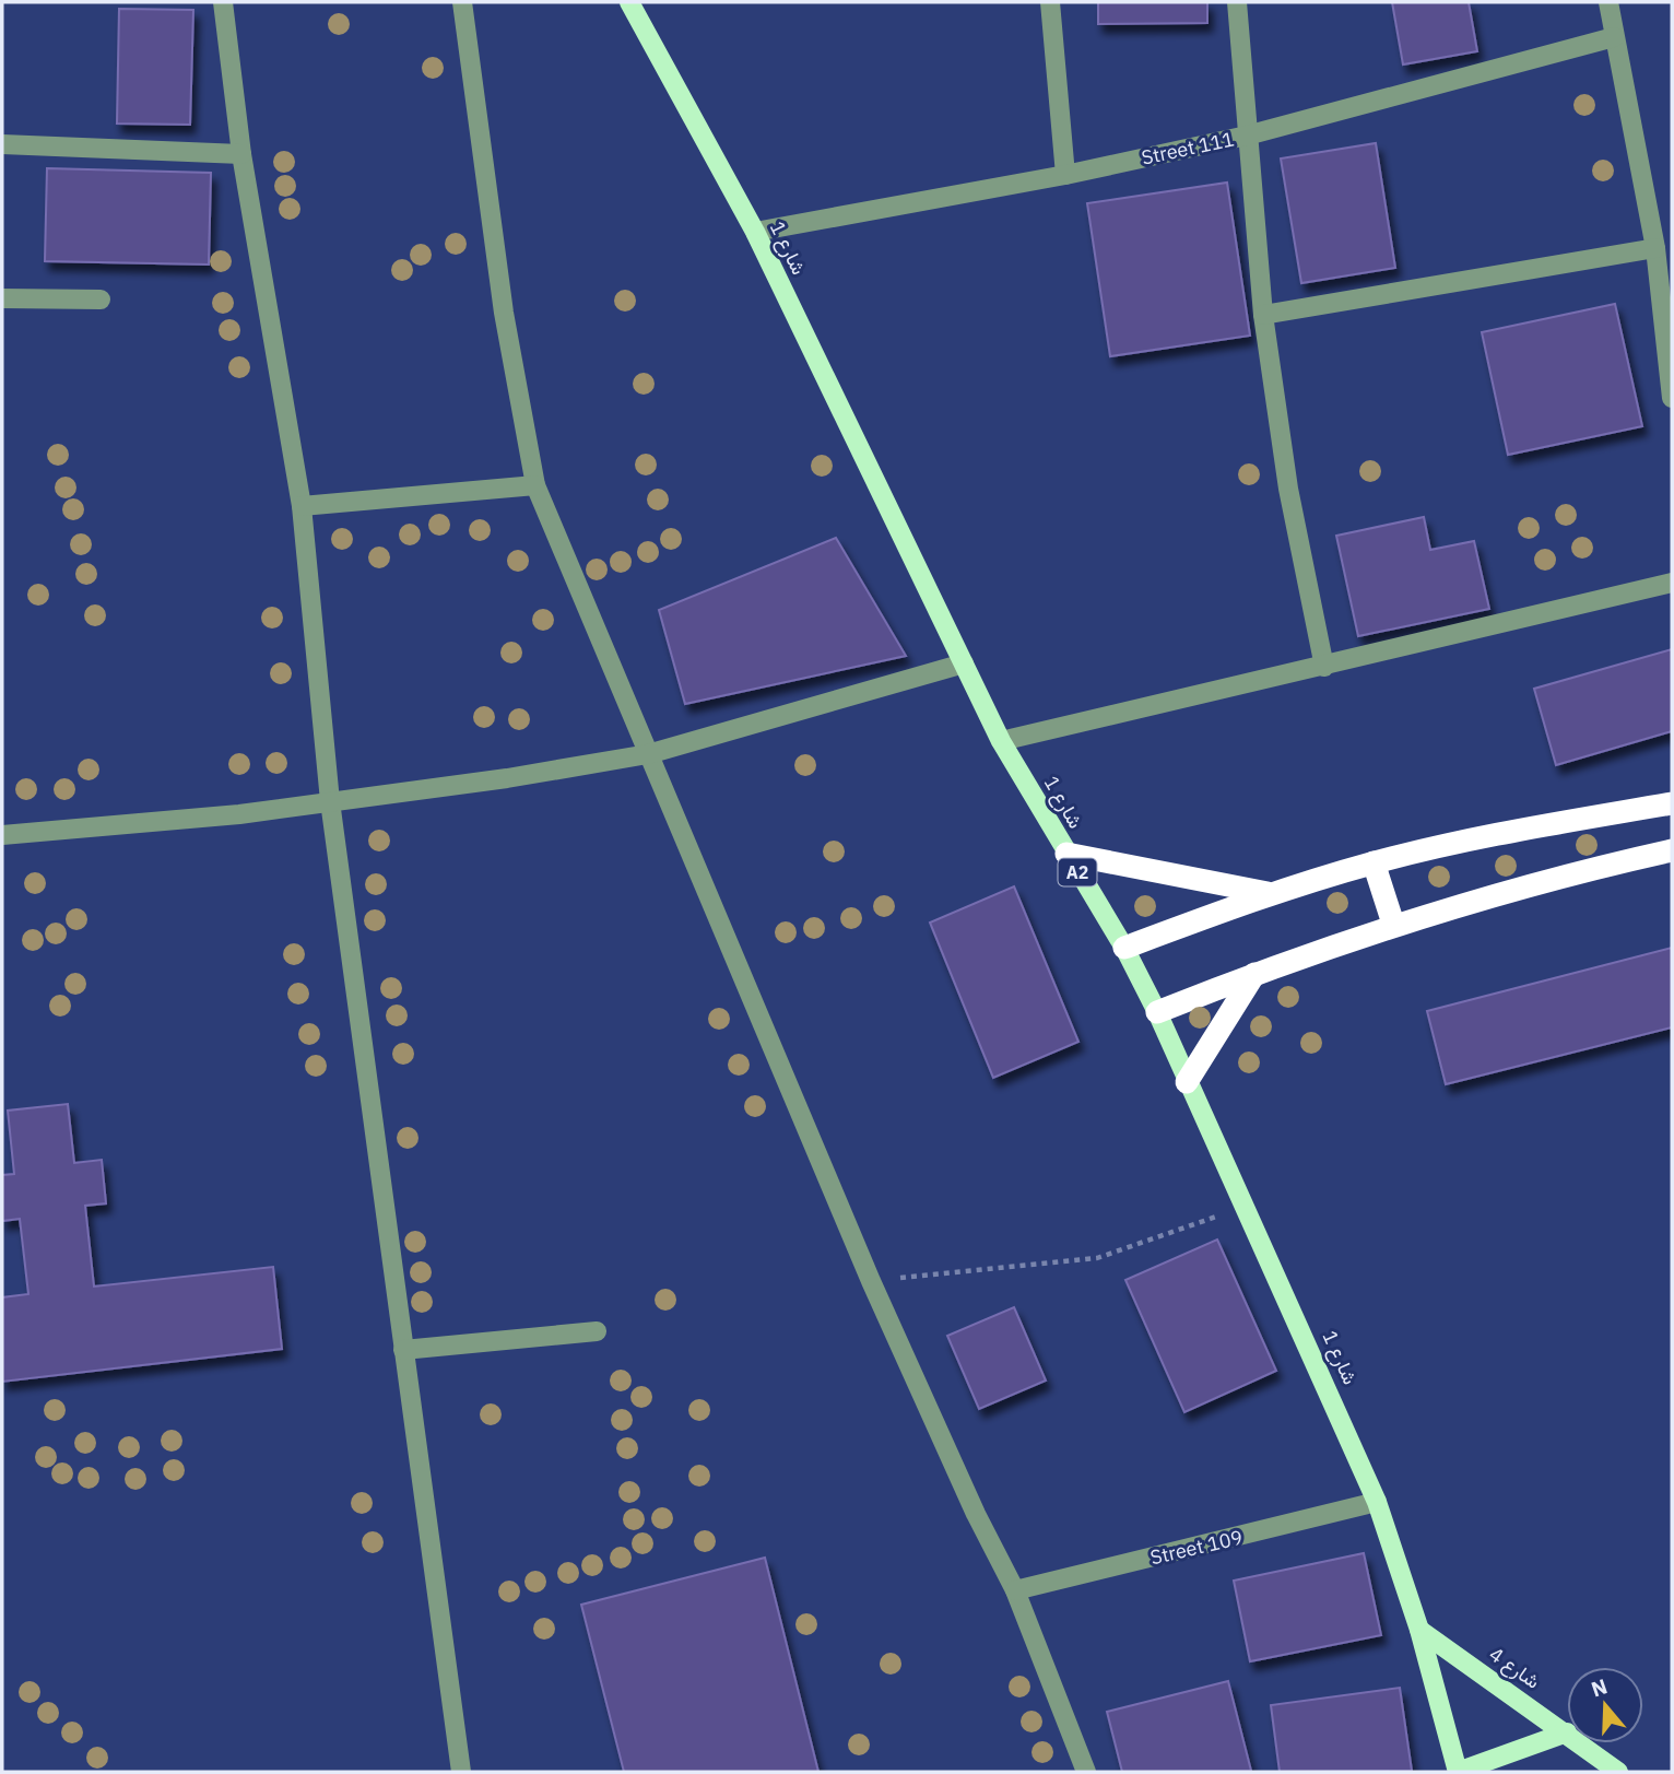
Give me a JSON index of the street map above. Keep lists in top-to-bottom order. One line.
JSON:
{"streets":{"main road":["شارع 1","A2","شارع 4"],"street":["Street 111","Street 109"]},"crossings":[["Street 111","شارع 1"],["شارع 1","Street 109"],["شارع 1","شارع 4"]],"north":"top"}
